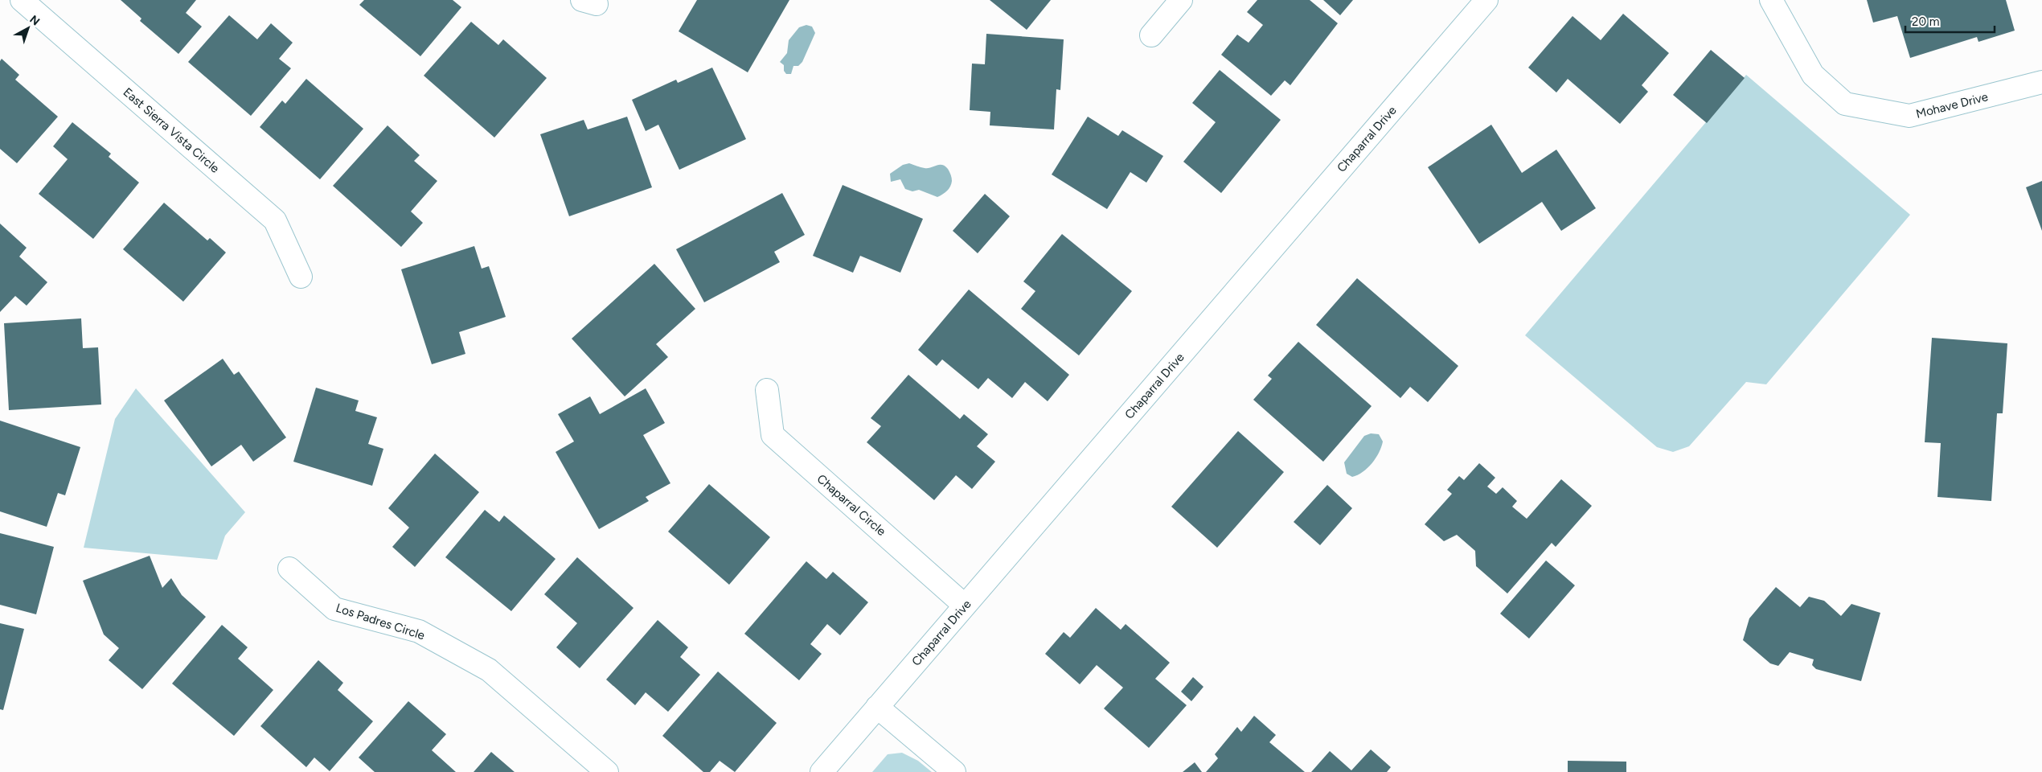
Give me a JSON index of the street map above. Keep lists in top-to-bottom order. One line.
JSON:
{"streets":{"street":["Mohave Drive","East Sierra Vista Circle","Chaparral Drive","Chaparral Circle","Los Padres Circle"]},"crossings":[["Chaparral Drive","Chaparral Circle"]],"scale_bar":"20 m","north":"top right"}
